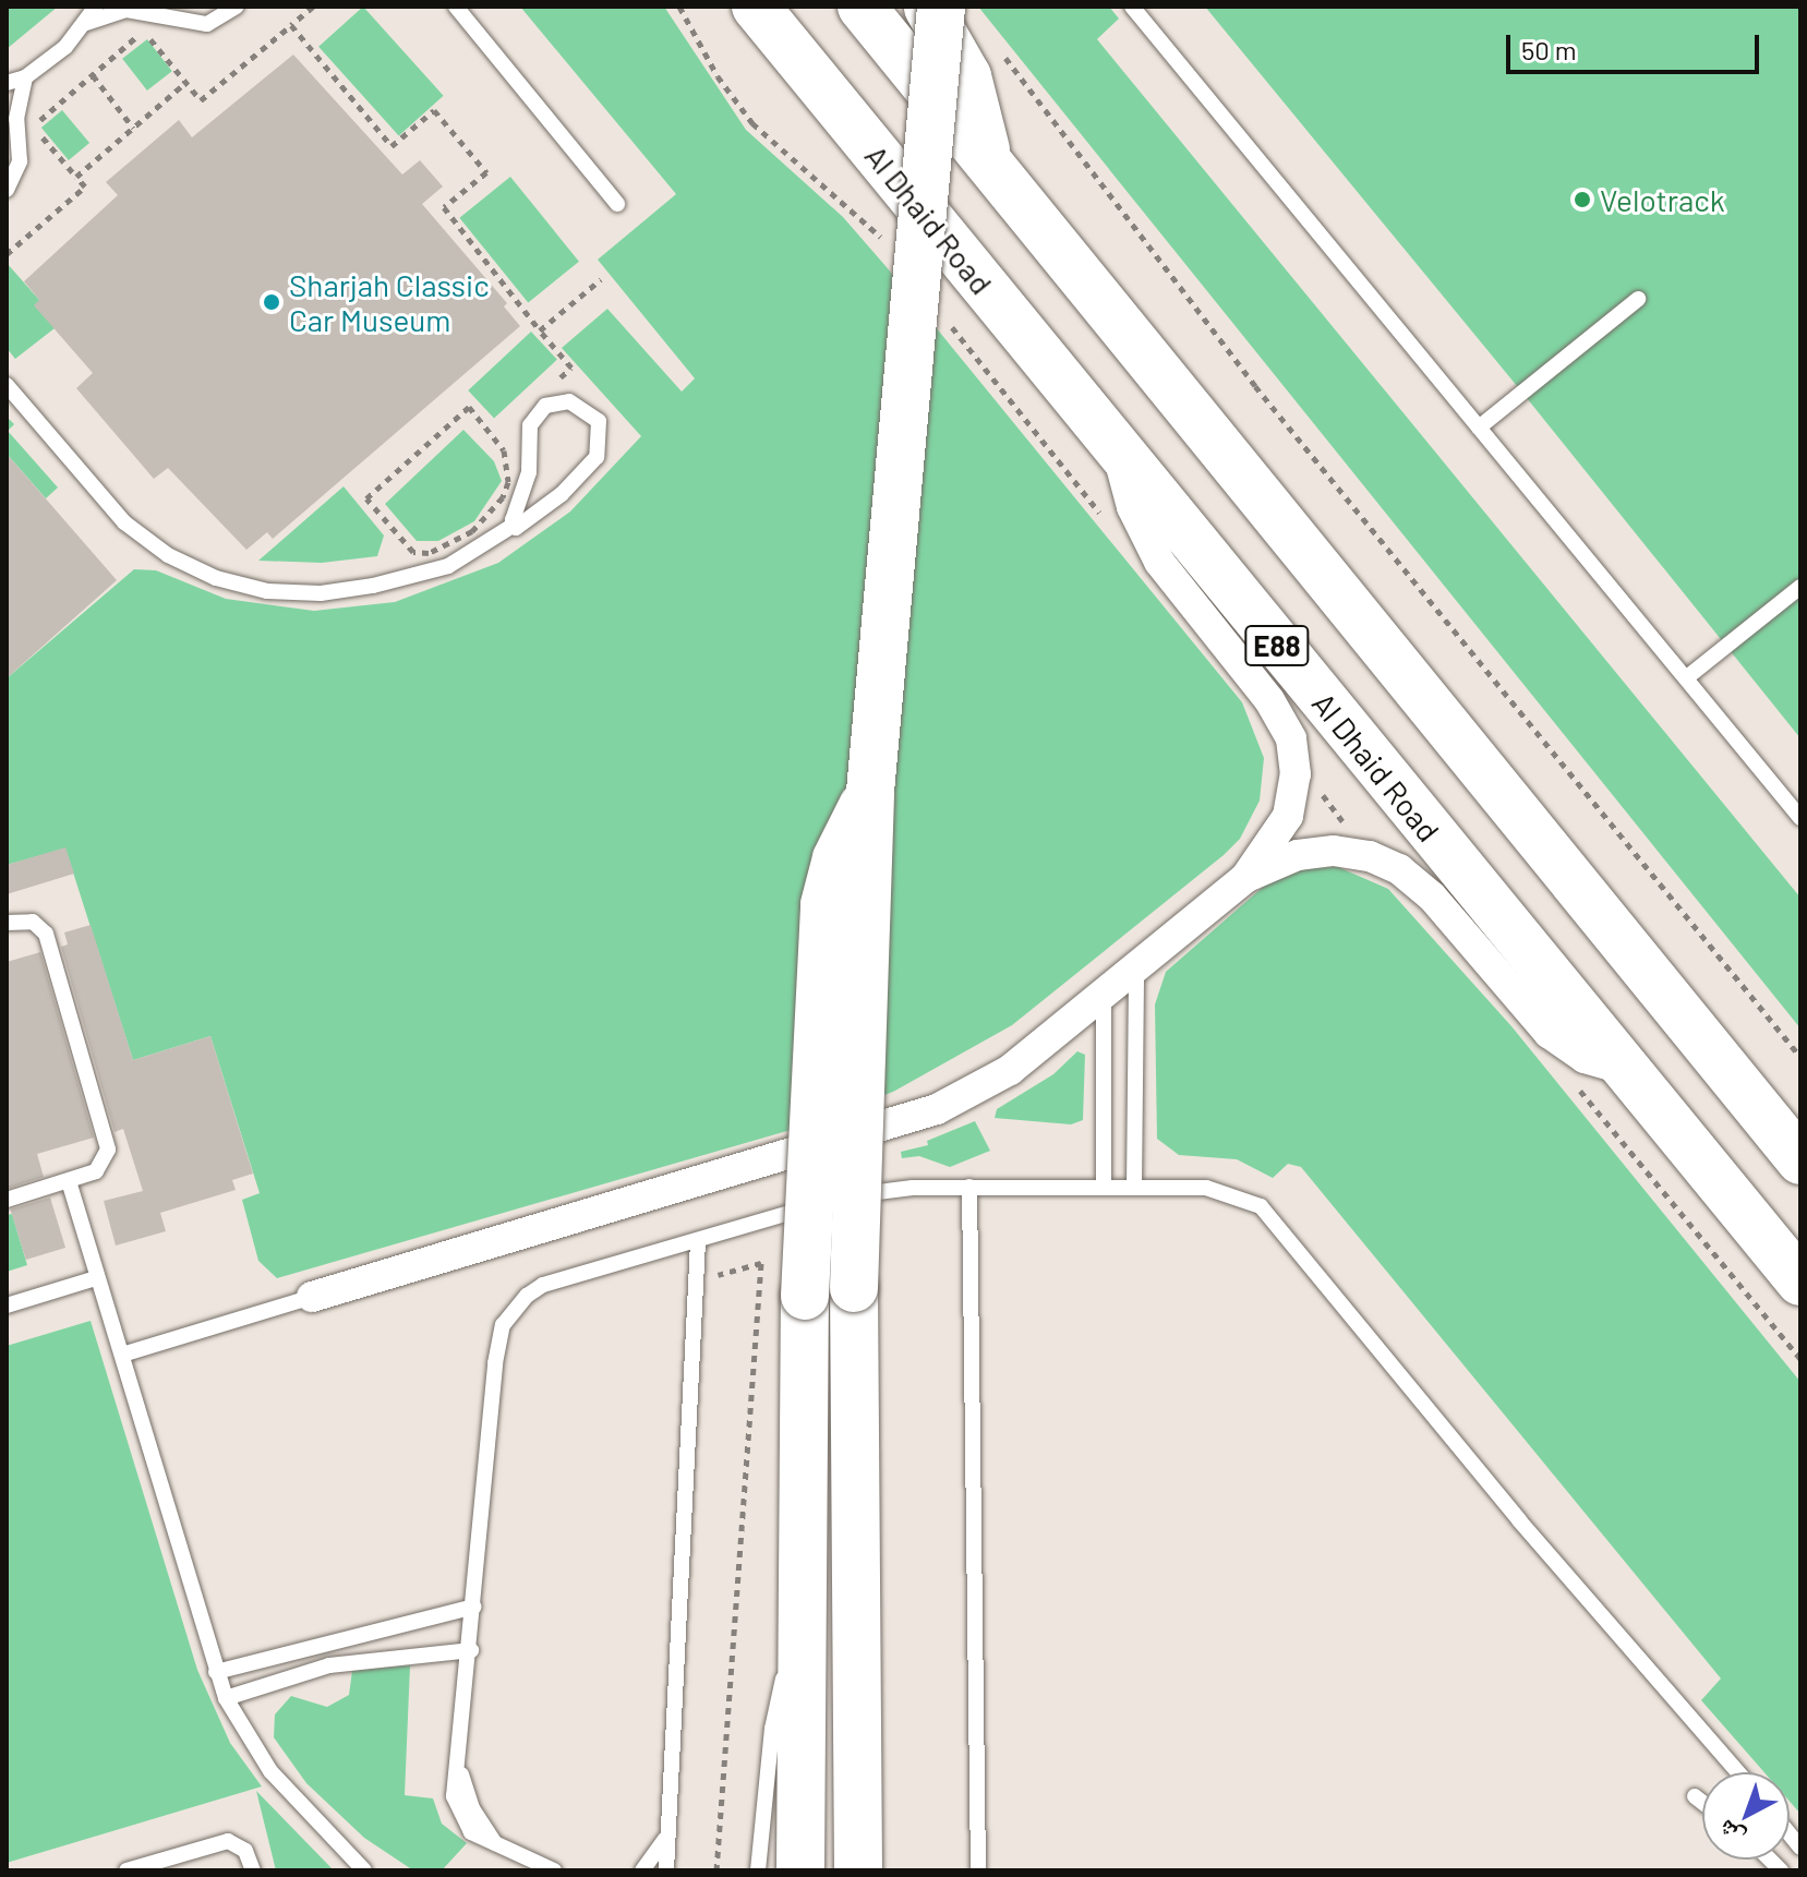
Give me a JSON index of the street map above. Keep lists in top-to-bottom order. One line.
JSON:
{"streets":{"highway":["Al Dhaid Road","E88"]},"places":["Velotrack","Sharjah Classic Car Museum"],"scale_bar":"50 m","north":"bottom left"}
